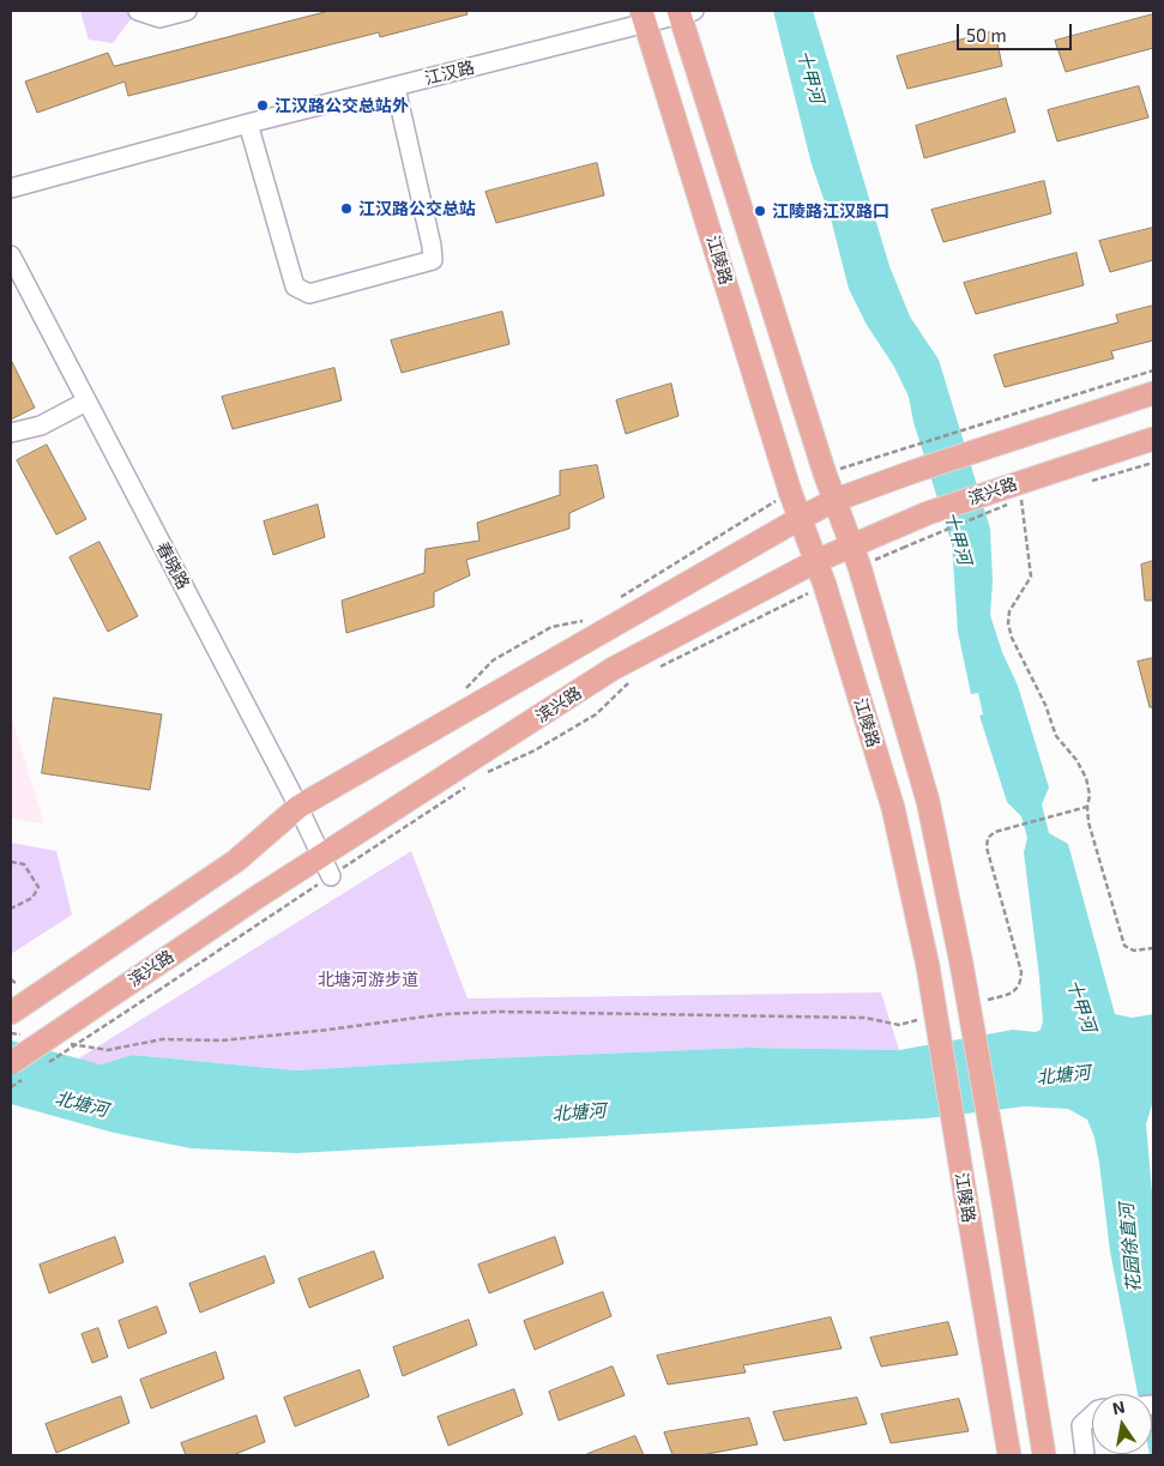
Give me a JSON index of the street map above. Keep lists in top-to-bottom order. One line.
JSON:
{"streets":{"main road":["江陵路","滨兴路"],"street":["江汉路","春晓路"]},"crossings":[["江汉路","江陵路"],["江陵路","滨兴路"],["滨兴路","春晓路"]],"water":["十甲河","北塘河","花园徐直河"],"parks":["北塘河游步道"],"places":["江汉路公交总站外","江汉路公交总站","江陵路江汉路口"],"scale_bar":"50 m","north":"top"}
